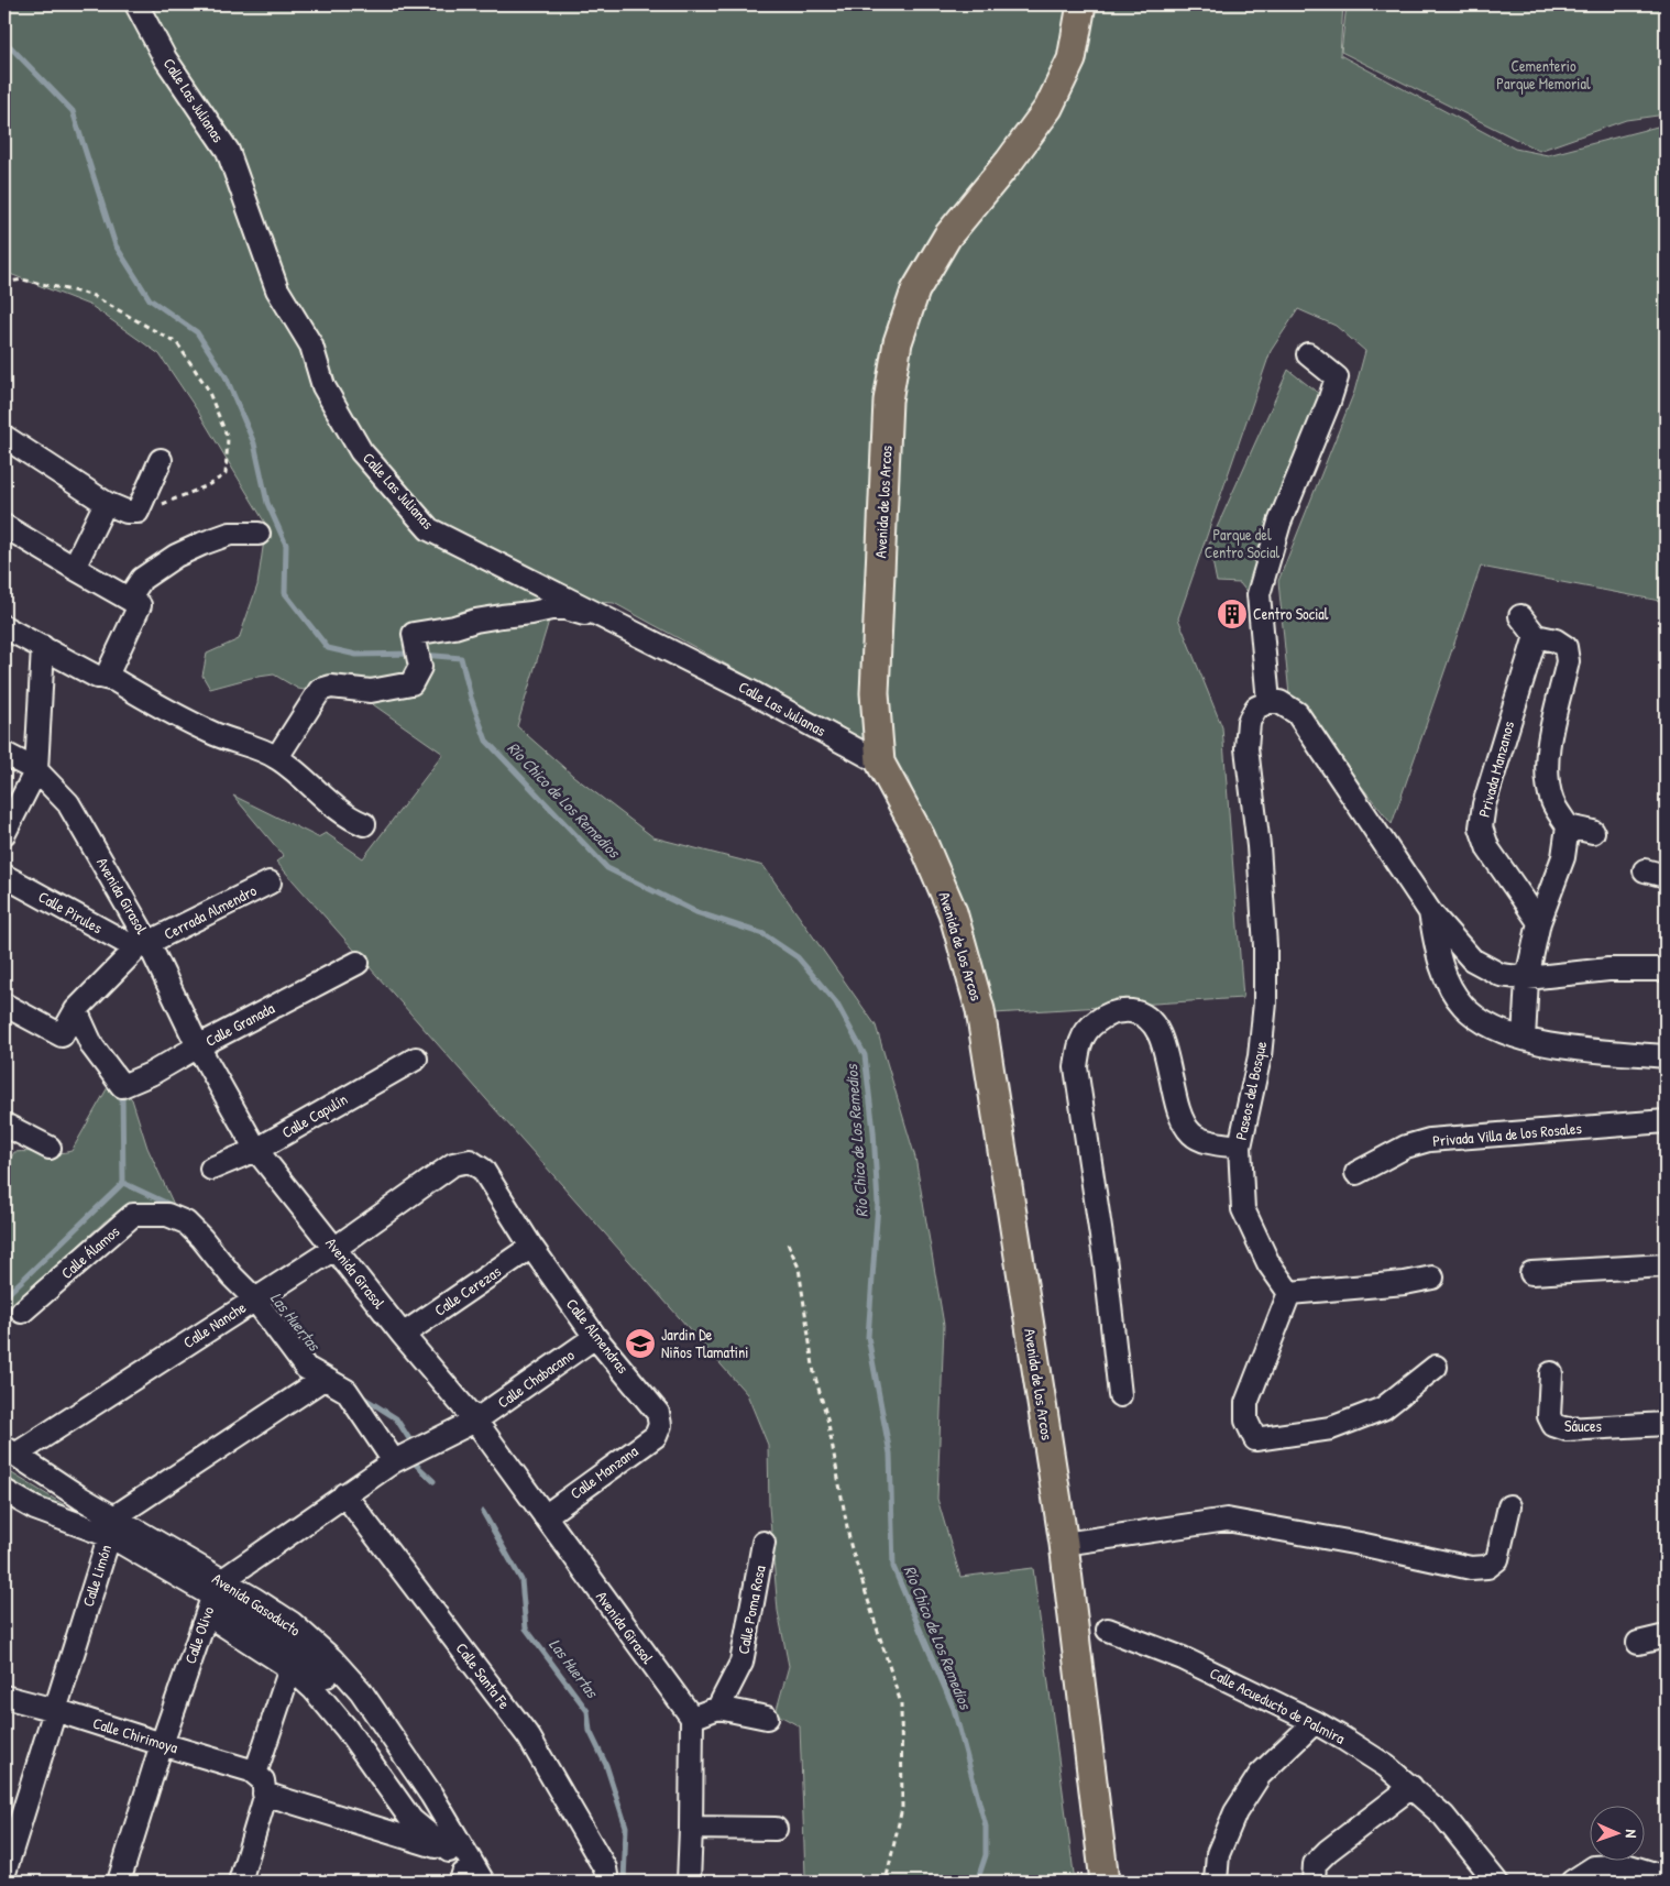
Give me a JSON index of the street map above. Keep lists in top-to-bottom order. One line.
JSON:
{"streets":{"main road":["Avenida de los Arcos"],"street":["Calle Las Julianas","Privada Manzanos","Avenida Girasol","Calle Pirules","Cerrada Almendro","Calle Granada","Paseos del Bosque","Calle Capulín","Privada Villa de los Rosales","Calle Álamos","Calle Cerezas","Calle Nanche","Calle Almendras","Calle Chabacano","Sáuces","Calle Manzana","Calle Limón","Avenida Gasoducto","Calle Poma Rosa","Calle Olivo","Calle Santa Fe","Calle Acueducto de Palmira","Calle Chirimoya"]},"crossings":[["Calle Las Julianas","Avenida de los Arcos"],["Avenida Girasol","Calle Pirules"],["Avenida Girasol","Cerrada Almendro"],["Avenida Girasol","Calle Granada"],["Avenida Girasol","Calle Capulín"],["Avenida Girasol","Calle Cerezas"],["Avenida Girasol","Calle Nanche"],["Avenida Girasol","Calle Chabacano"],["Avenida Girasol","Calle Manzana"],["Calle Pirules","Cerrada Almendro"],["Cerrada Almendro","Calle Granada"],["Calle Álamos","Calle Nanche"],["Calle Cerezas","Calle Almendras"],["Calle Nanche","Calle Almendras"],["Calle Nanche","Avenida Gasoducto"],["Calle Almendras","Calle Chabacano"],["Calle Almendras","Calle Manzana"],["Calle Limón","Avenida Gasoducto"],["Calle Limón","Calle Chirimoya"],["Avenida Gasoducto","Calle Olivo"],["Avenida Gasoducto","Calle Chirimoya"],["Calle Olivo","Calle Chirimoya"]],"water":["Río Chico de Los Remedios","Las Huertas"],"parks":["Cementerio Parque Memorial","Parque del Centro Social"],"places":{"building":["Centro Social"],"school or university":["Jardin De Niños Tlamatini"]},"north":"right"}
